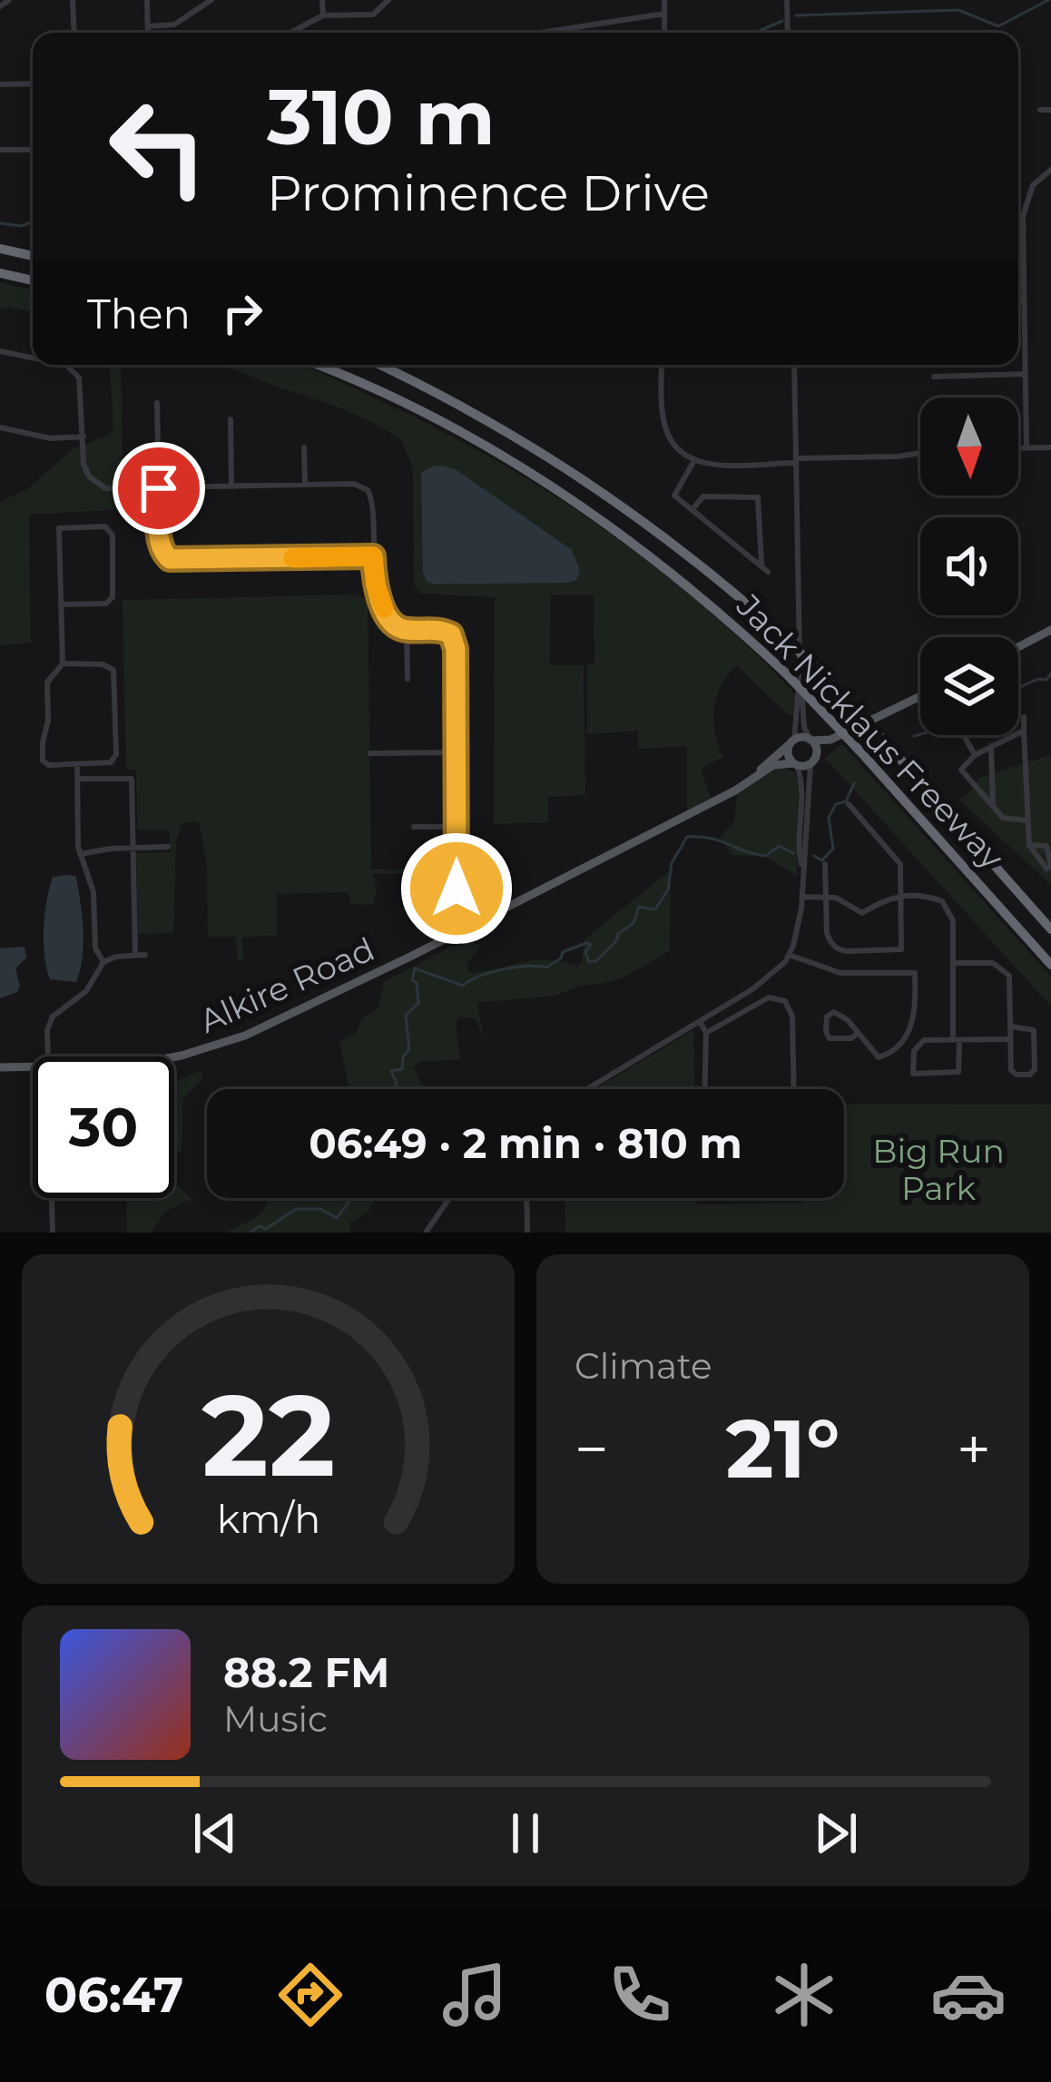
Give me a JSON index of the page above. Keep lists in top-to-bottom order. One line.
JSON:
{"streets":{"highway":["Jack Nicklaus Freeway"],"main road":["Alkire Road"]},"parks":["Big Run Park"],"north":"bottom","page":{"turn":["310 m","Prominence Drive"],"then":"Then","limit":"30","trip":"06:49 · 2 min · 810 m","tile":"Climate","heat":["−","21°","+"],"song":["88.2 FM","Music"],"tabs":"06:47","gauge":["22","km/h"]}}
